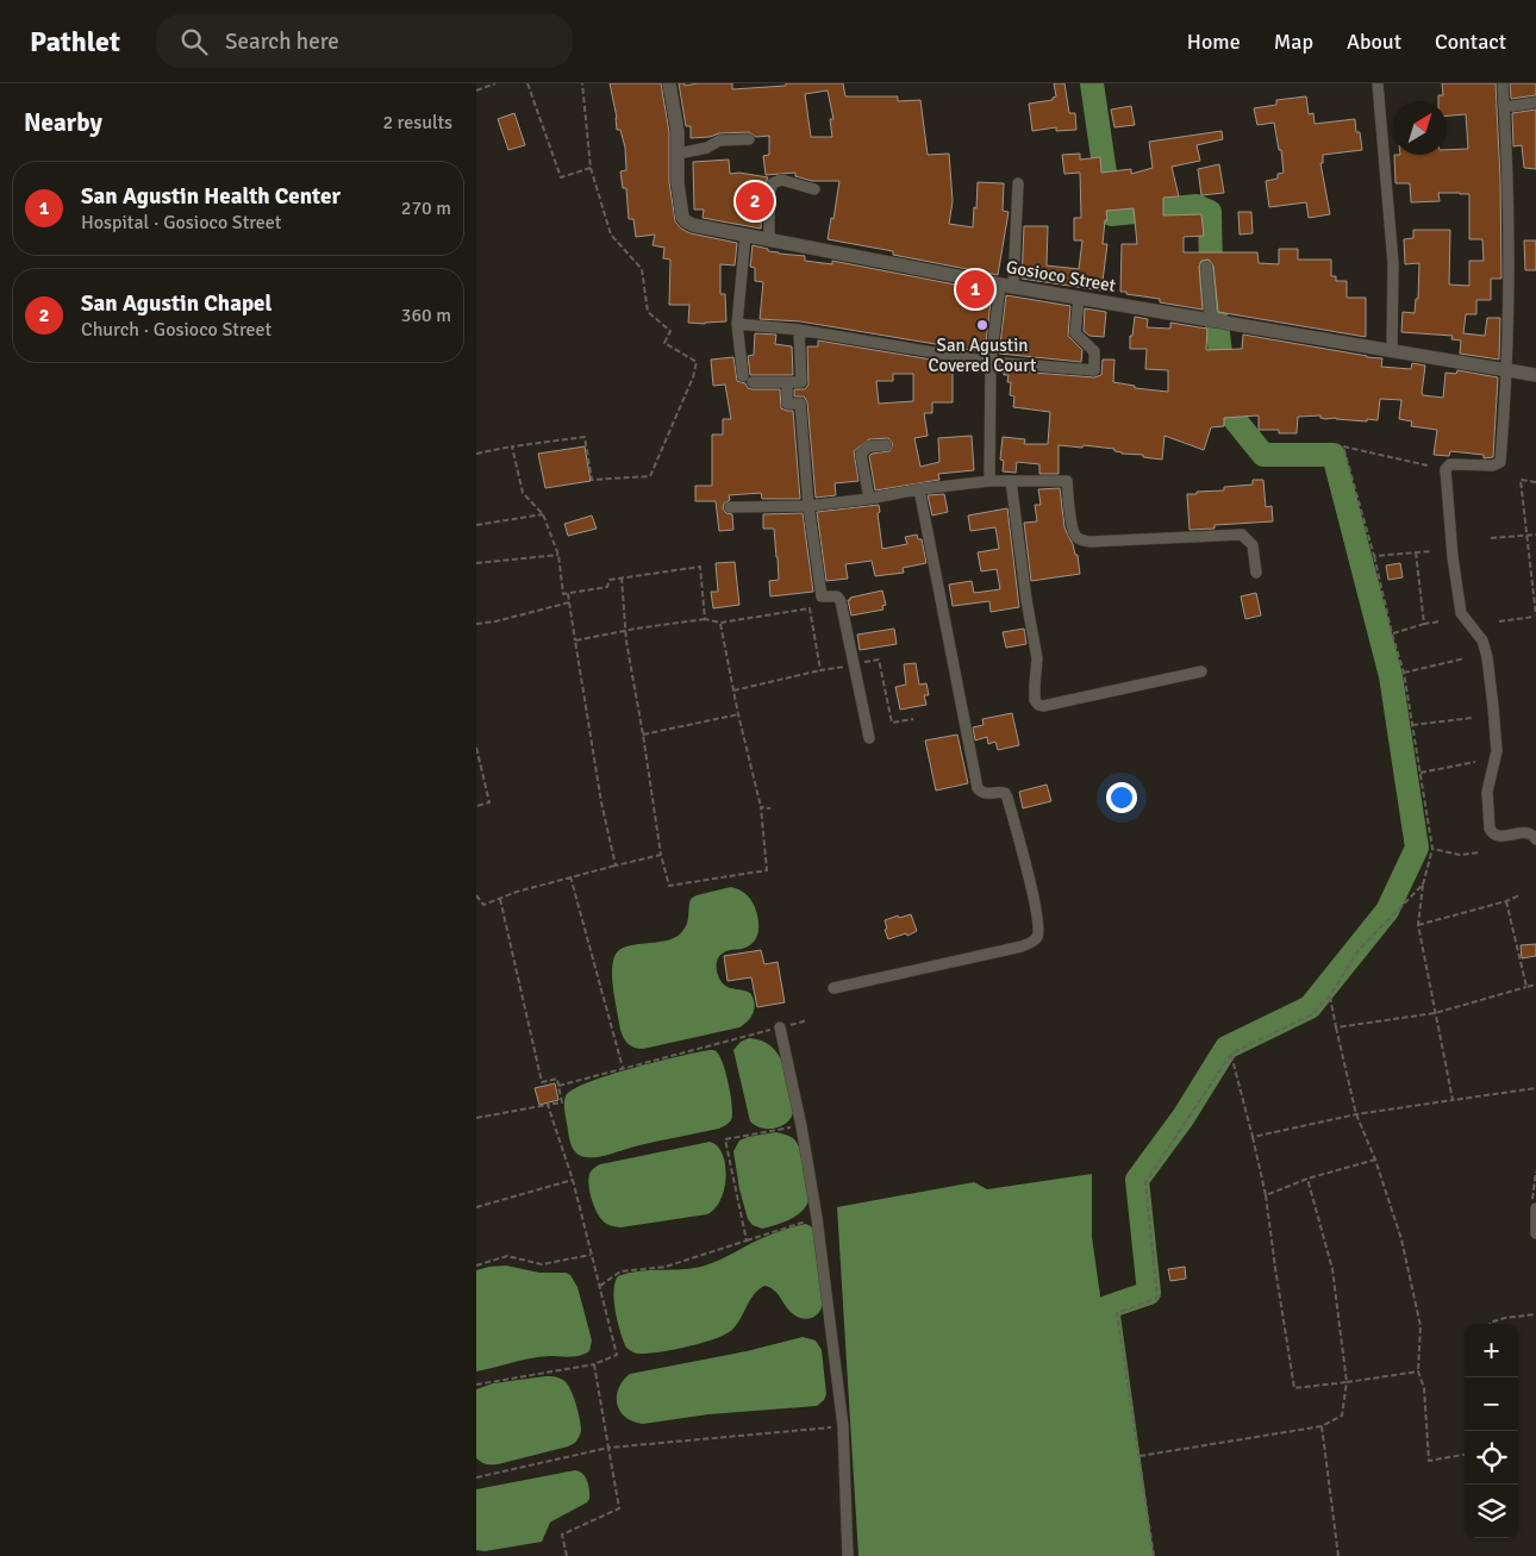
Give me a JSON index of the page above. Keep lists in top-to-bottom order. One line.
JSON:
{"streets":{"street":["Gosioco Street"]},"places":["San Agustin Covered Court"],"north":"top right","page":{"header":"Pathlet","search":"Search here","nav":["Home","Map","About","Contact"],"heading":["Nearby","2 results"],"list":[{"mark":"1","name":"San Agustin Health Center","note":"Hospital · Gosioco Street","value":"270 m"},{"mark":"2","name":"San Agustin Chapel","note":"Church · Gosioco Street","value":"360 m"}],"pins":["2","1"],"map_buttons":["+","−"]}}
